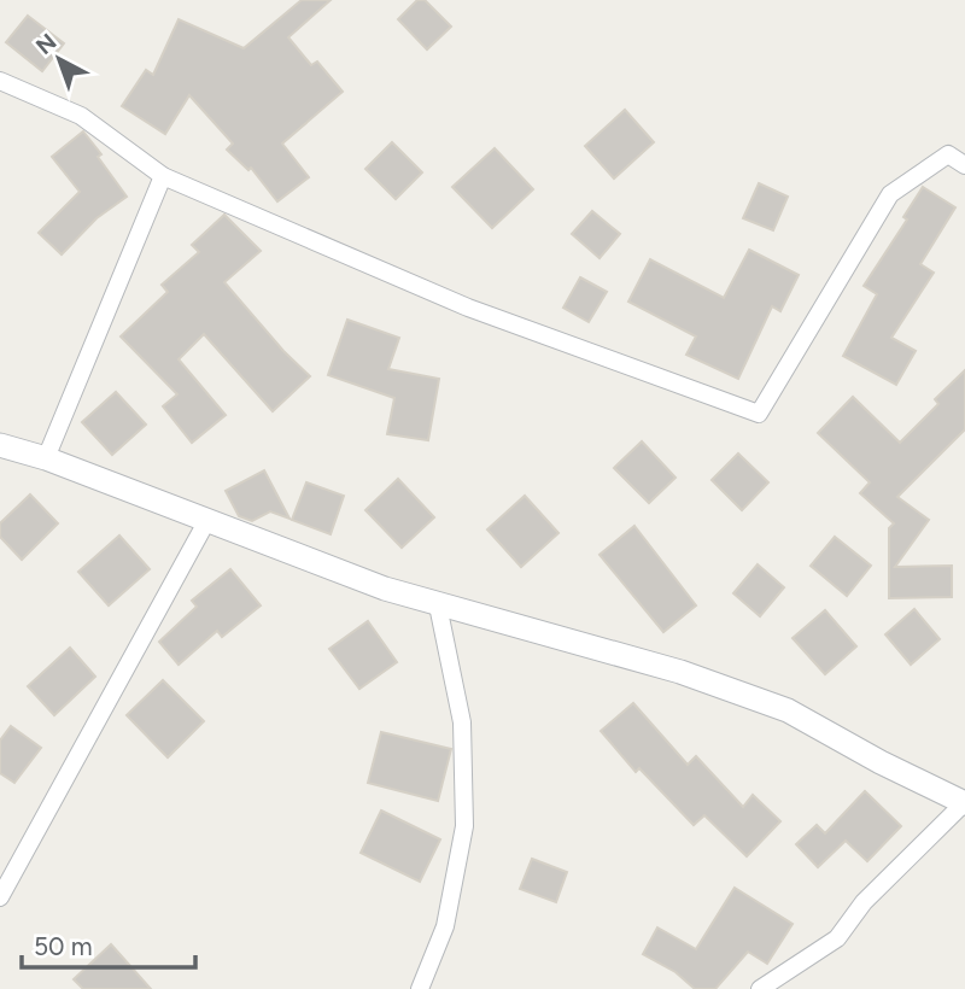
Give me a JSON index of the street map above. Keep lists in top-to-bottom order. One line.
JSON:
{"scale_bar":"50 m","north":"top left"}
